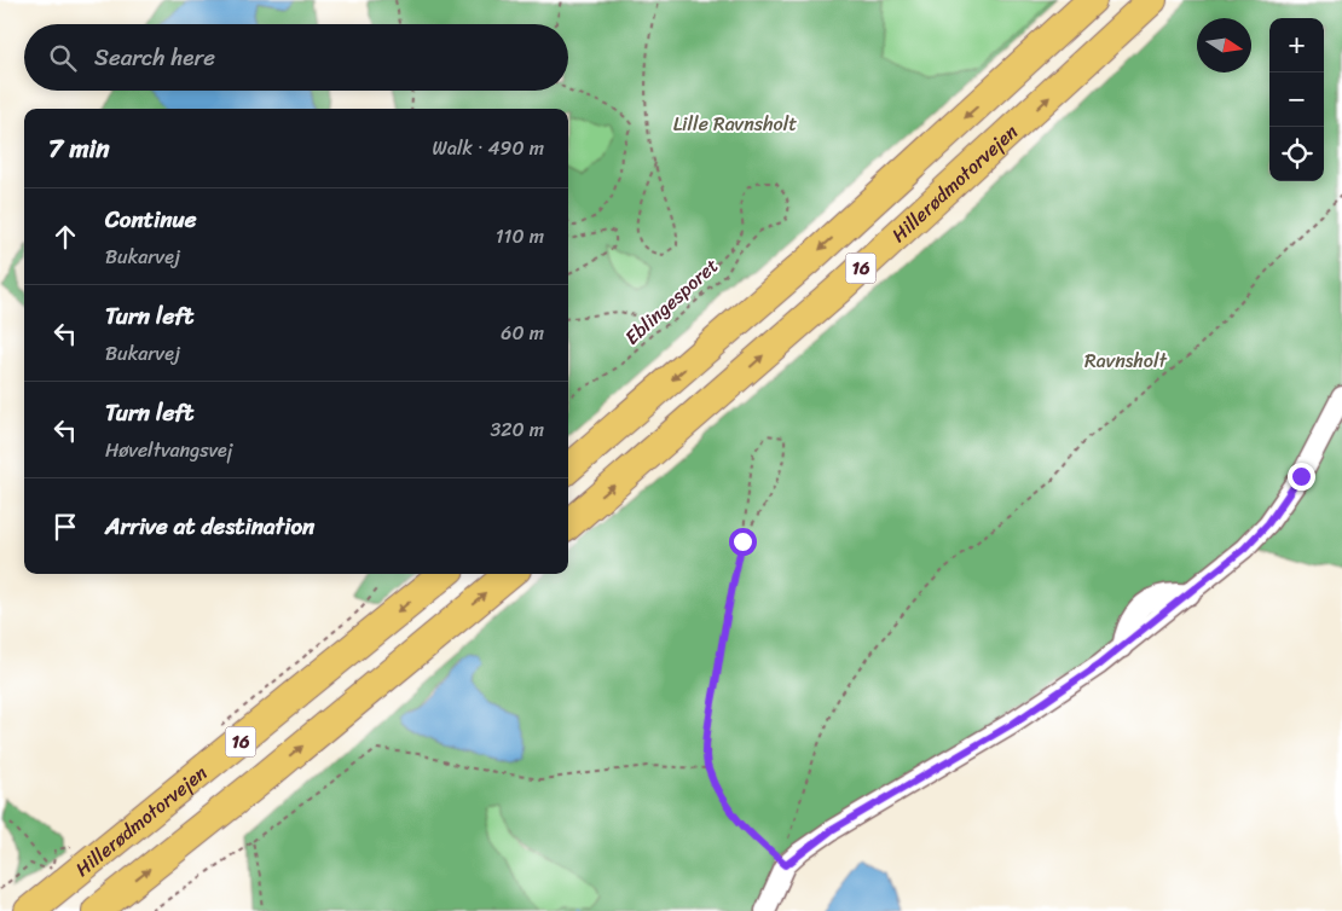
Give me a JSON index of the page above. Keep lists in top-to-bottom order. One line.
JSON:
{"streets":{"highway":["Hillerødmotorvejen","16"],"path":["Eblingesporet"]},"parks":["Lille Ravnsholt","Ravnsholt"],"north":"right","page":{"map_buttons":["+","−"],"search":"Search here","heading":["7 min","Walk · 490 m"],"list":[["Continue","Bukarvej","110 m"],["Turn left","Bukarvej","60 m"],["Turn left","Høveltvangsvej","320 m"],"Arrive at destination"]}}
